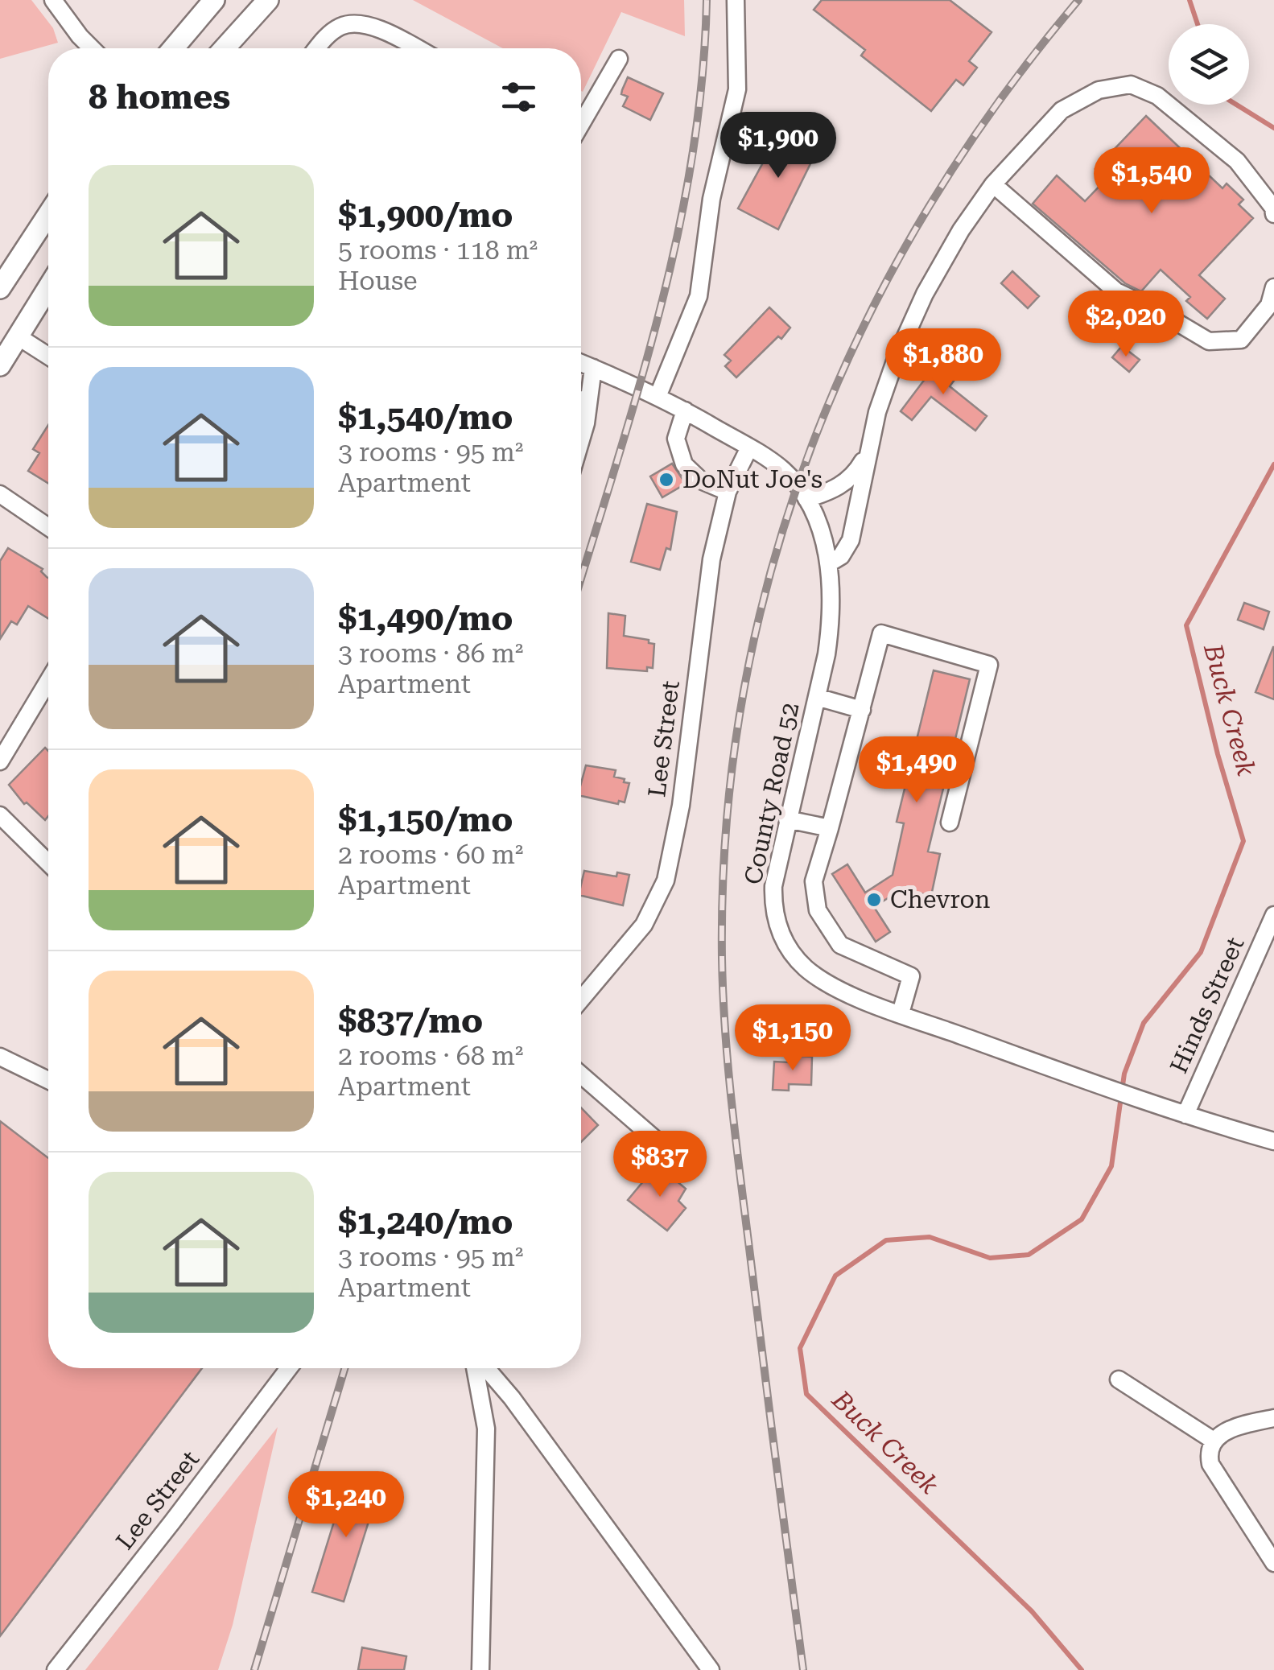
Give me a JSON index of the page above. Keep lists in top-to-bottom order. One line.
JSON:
{"streets":{"street":["Lee Street","County Road 52","Hinds Street"]},"crossings":[["Lee Street","County Road 52"],["County Road 52","Hinds Street"]],"water":["Buck Creek"],"places":["DoNut Joe's","Chevron"],"page":{"heading":"8 homes","price":["$1,900","$1,540","$2,020","$1,880","$1,490","$1,150","$837","$1,240"],"list":[{"name":"$1,900/mo","note":"5 rooms · 118 m² · House"},{"name":"$1,540/mo","note":"3 rooms · 95 m² · Apartment"},{"name":"$1,490/mo","note":"3 rooms · 86 m² · Apartment"},{"name":"$1,150/mo","note":"2 rooms · 60 m² · Apartment"},{"name":"$837/mo","note":"2 rooms · 68 m² · Apartment"},{"name":"$1,240/mo","note":"3 rooms · 95 m² · Apartment"}]}}
